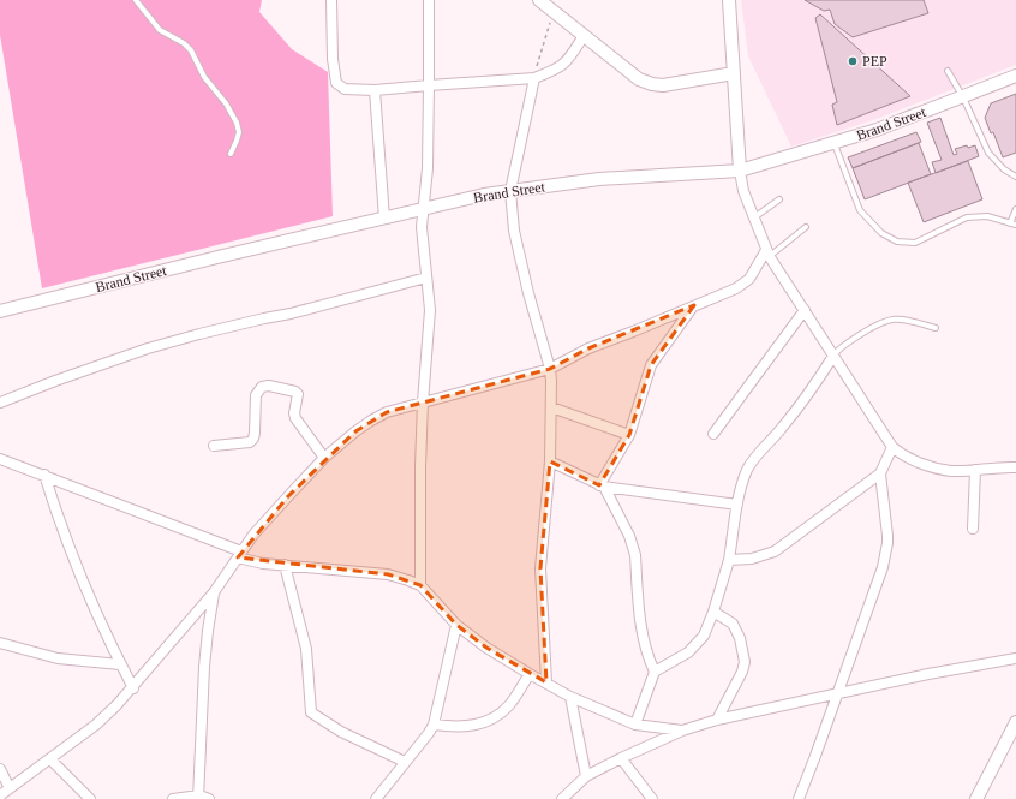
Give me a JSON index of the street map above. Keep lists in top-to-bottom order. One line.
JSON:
{"streets":{"street":["Brand Street"]},"places":["PEP"]}
